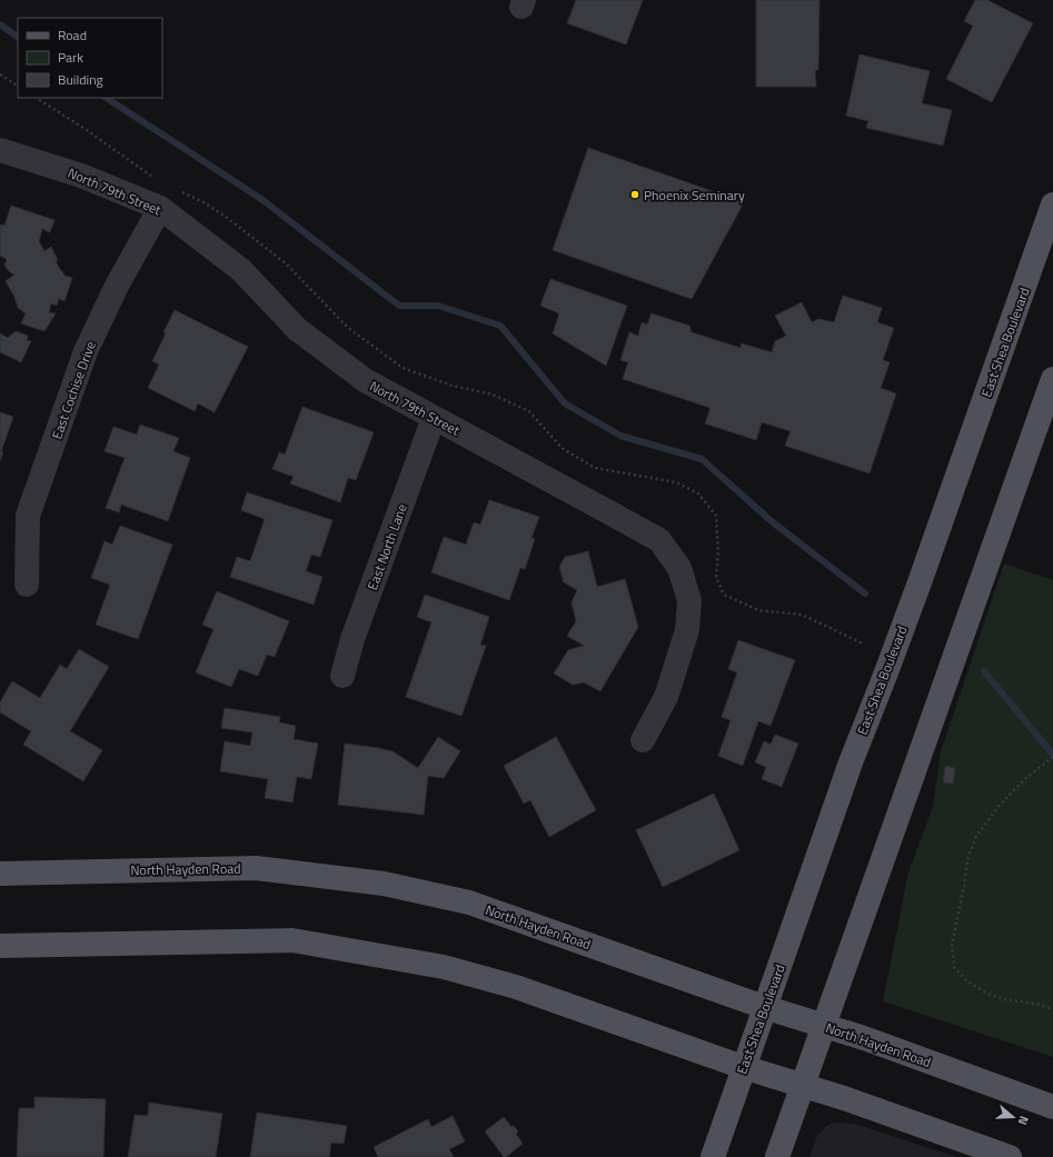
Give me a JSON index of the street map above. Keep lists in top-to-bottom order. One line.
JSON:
{"streets":{"main road":["East Shea Boulevard","North Hayden Road"],"street":["North 79th Street","East Cochise Drive","East North Lane"]},"crossings":[["North 79th Street","East Cochise Drive"],["North 79th Street","East North Lane"],["East Shea Boulevard","North Hayden Road"]],"places":["Phoenix Seminary"],"legend":["Road","Park","Building"],"north":"right"}
